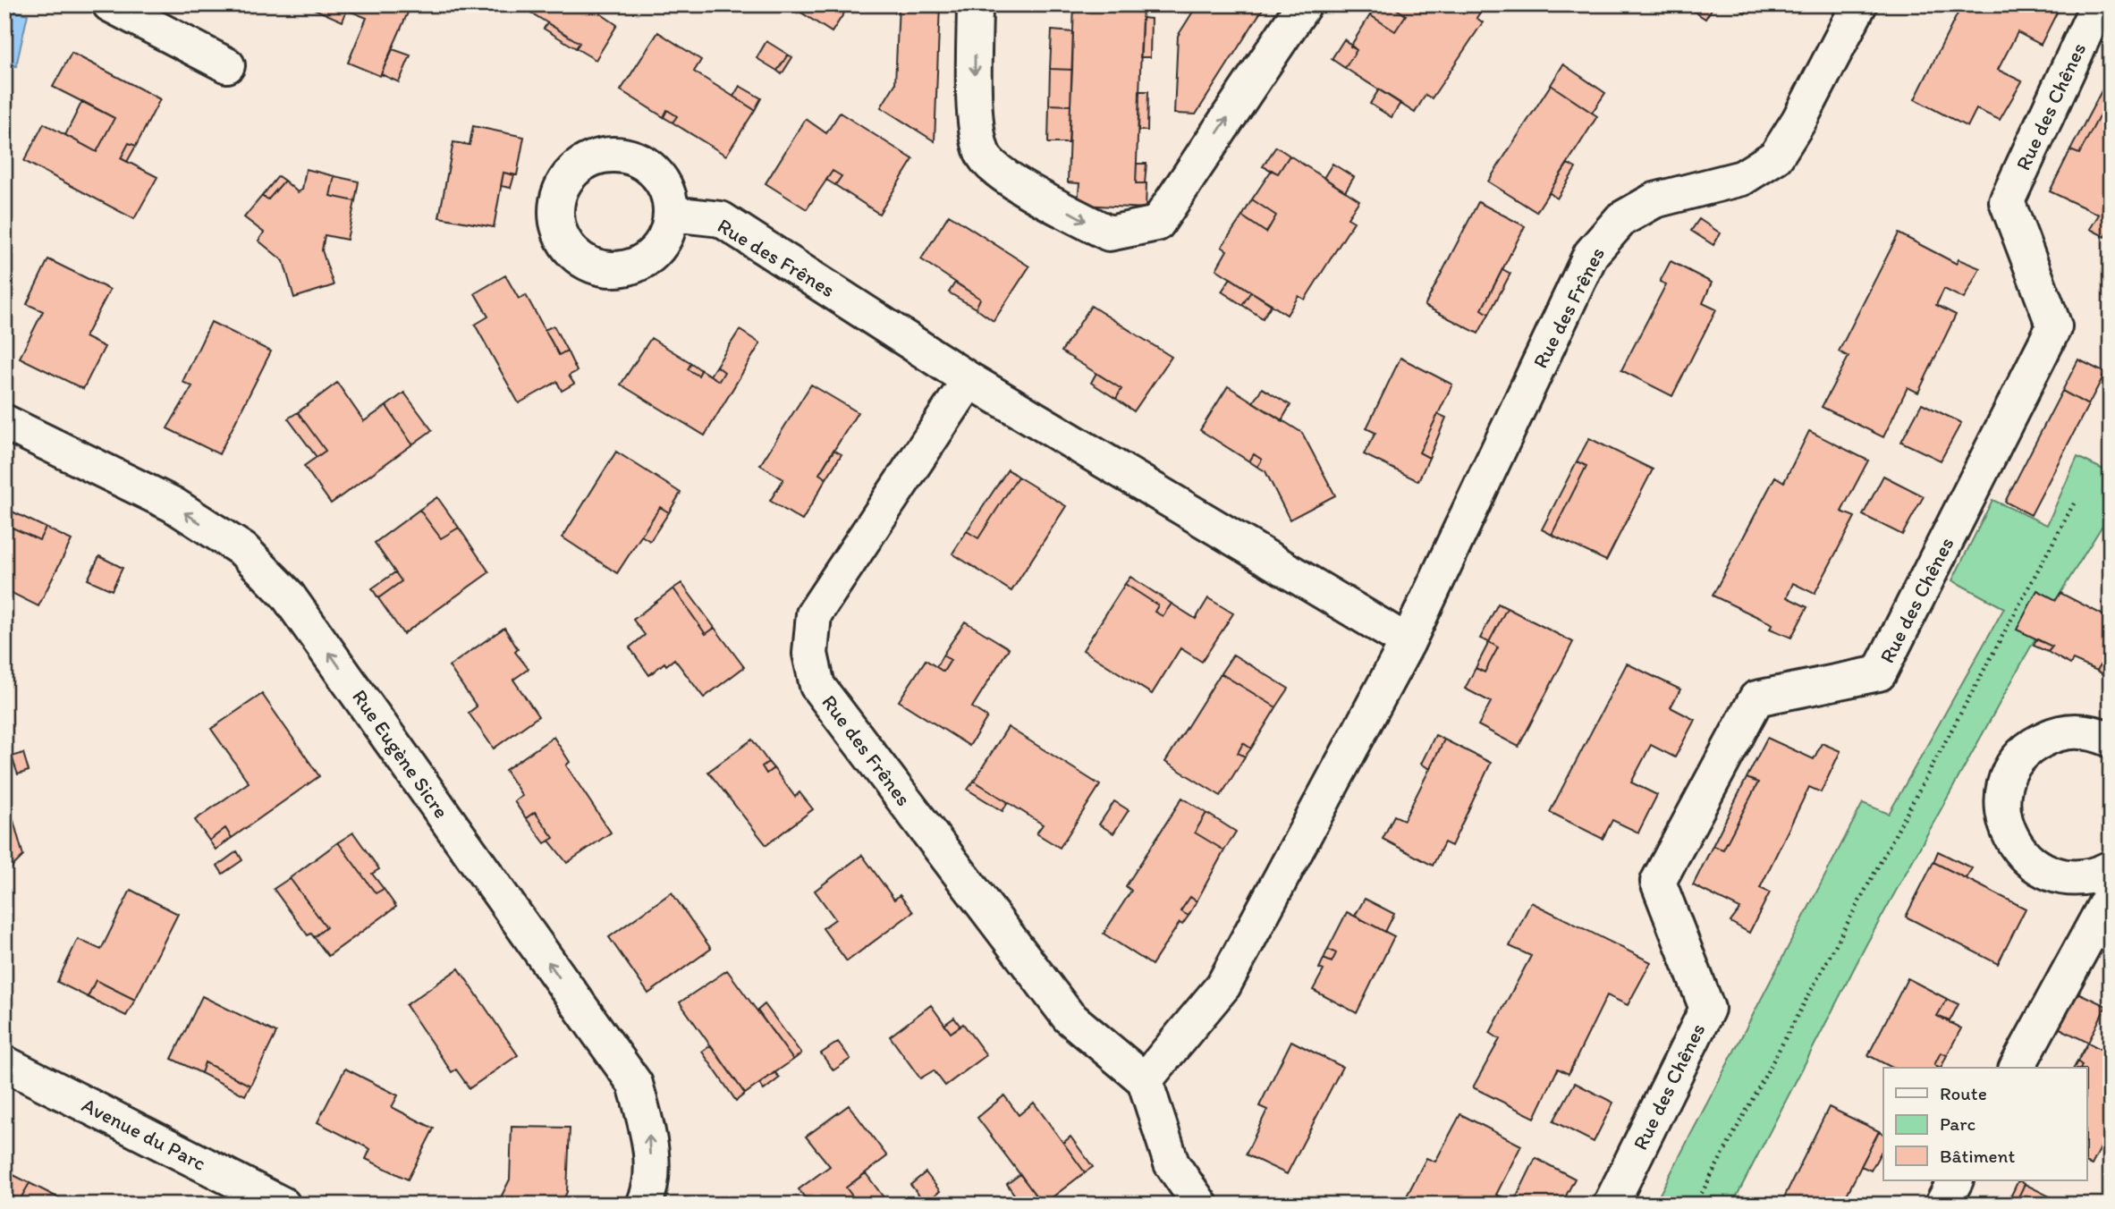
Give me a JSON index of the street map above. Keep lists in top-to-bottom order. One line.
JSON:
{"streets":{"street":["Rue des Chênes","Rue des Frênes","Rue Eugène Sicre","Avenue du Parc"]},"one_way":["Rue Eugène Sicre"],"legend":["Route","Parc","Bâtiment"]}
